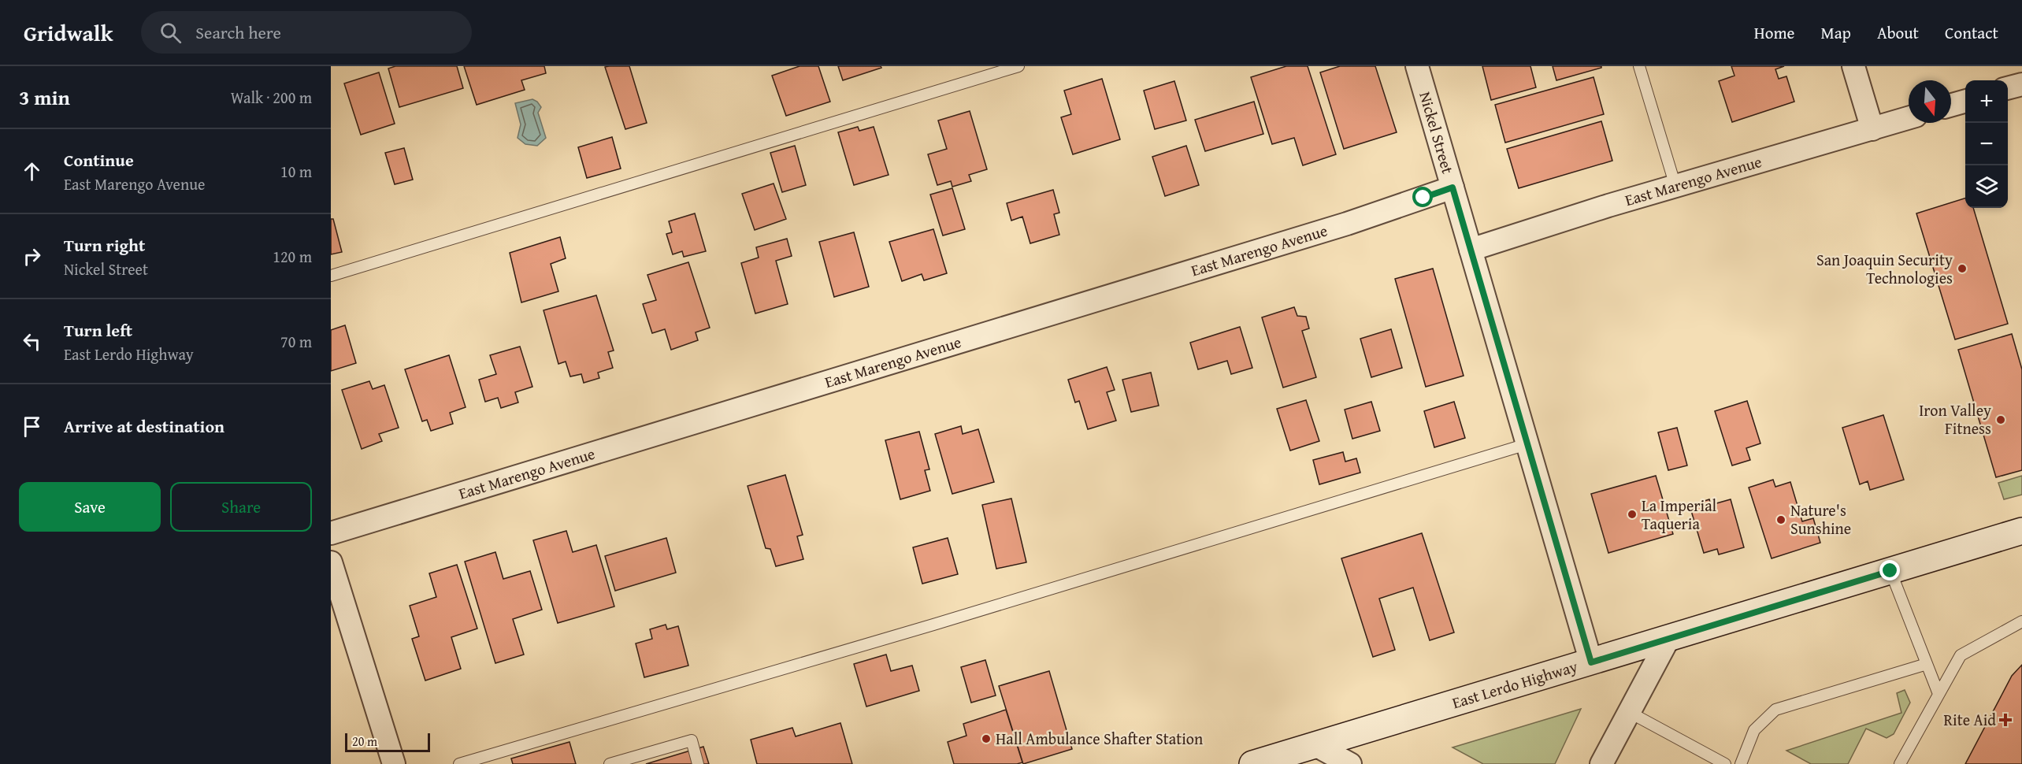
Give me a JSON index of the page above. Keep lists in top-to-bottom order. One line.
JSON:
{"streets":{"main road":["East Lerdo Highway"],"street":["Nickel Street","East Marengo Avenue"]},"crossings":[["Nickel Street","East Marengo Avenue"],["Nickel Street","East Lerdo Highway"]],"places":{"other":["San Joaquin Security Technologies","Iron Valley Fitness","La Imperial Taqueria","Nature's Sunshine","Hall Ambulance Shafter Station"],"health":["Rite Aid"]},"scale_bar":"20 m","north":"bottom","page":{"header":"Gridwalk","search":"Search here","nav":["Home","Map","About","Contact"],"heading":["3 min","Walk · 200 m"],"map_buttons":["+","−"],"list":[["Continue","East Marengo Avenue","10 m"],["Turn right","Nickel Street","120 m"],["Turn left","East Lerdo Highway","70 m"],"Arrive at destination"],"buttons":["Save","Share"],"scale":"20 m"}}
